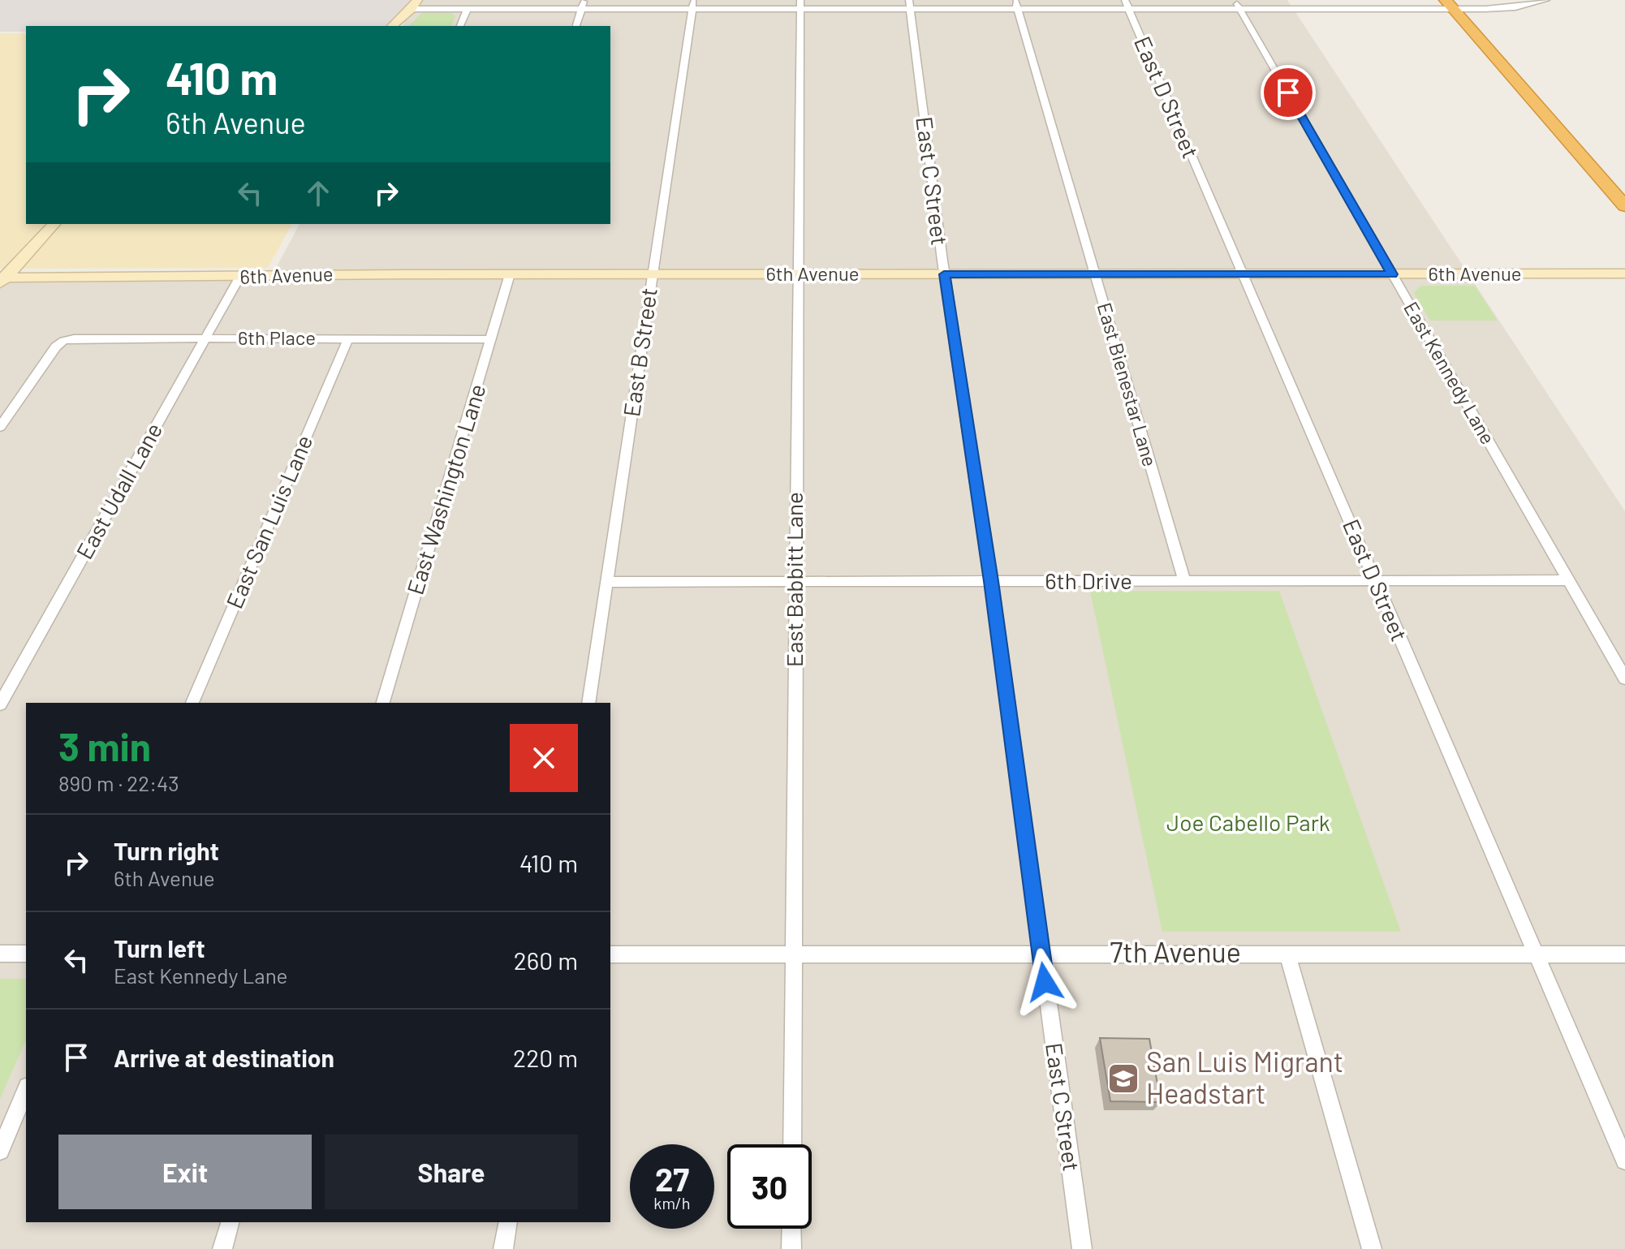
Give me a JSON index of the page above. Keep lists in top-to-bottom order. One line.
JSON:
{"streets":{"street":["East D Street","East C Street","6th Avenue","6th Place","East B Street","East Kennedy Lane","East Bienestar Lane","East Washington Lane","East Udall Lane","East San Luis Lane","East Babbitt Lane","6th Drive","7th Avenue"]},"crossings":[["East D Street","6th Avenue"],["East D Street","6th Drive"],["East D Street","7th Avenue"],["East C Street","6th Avenue"],["East C Street","6th Drive"],["East C Street","7th Avenue"],["6th Avenue","East B Street"],["6th Avenue","East Kennedy Lane"],["6th Avenue","East Bienestar Lane"],["6th Avenue","East Washington Lane"],["6th Avenue","East Udall Lane"],["6th Avenue","East Babbitt Lane"],["6th Place","East Washington Lane"],["6th Place","East Udall Lane"],["6th Place","East San Luis Lane"],["East B Street","6th Drive"],["East Kennedy Lane","6th Drive"],["East Bienestar Lane","6th Drive"],["East Babbitt Lane","6th Drive"],["East Babbitt Lane","7th Avenue"]],"parks":["Joe Cabello Park"],"places":{"school or university":["San Luis Migrant Headstart"]},"page":{"turn":["410 m","6th Avenue"],"heading":["3 min","890 m · 22:43"],"list":[{"name":"Turn right","note":"6th Avenue","value":"410 m"},{"name":"Turn left","note":"East Kennedy Lane","value":"260 m"},{"name":"Arrive at destination","value":"220 m"}],"buttons":["Exit","Share"],"speed":"27 km/h","limit":"30"}}
